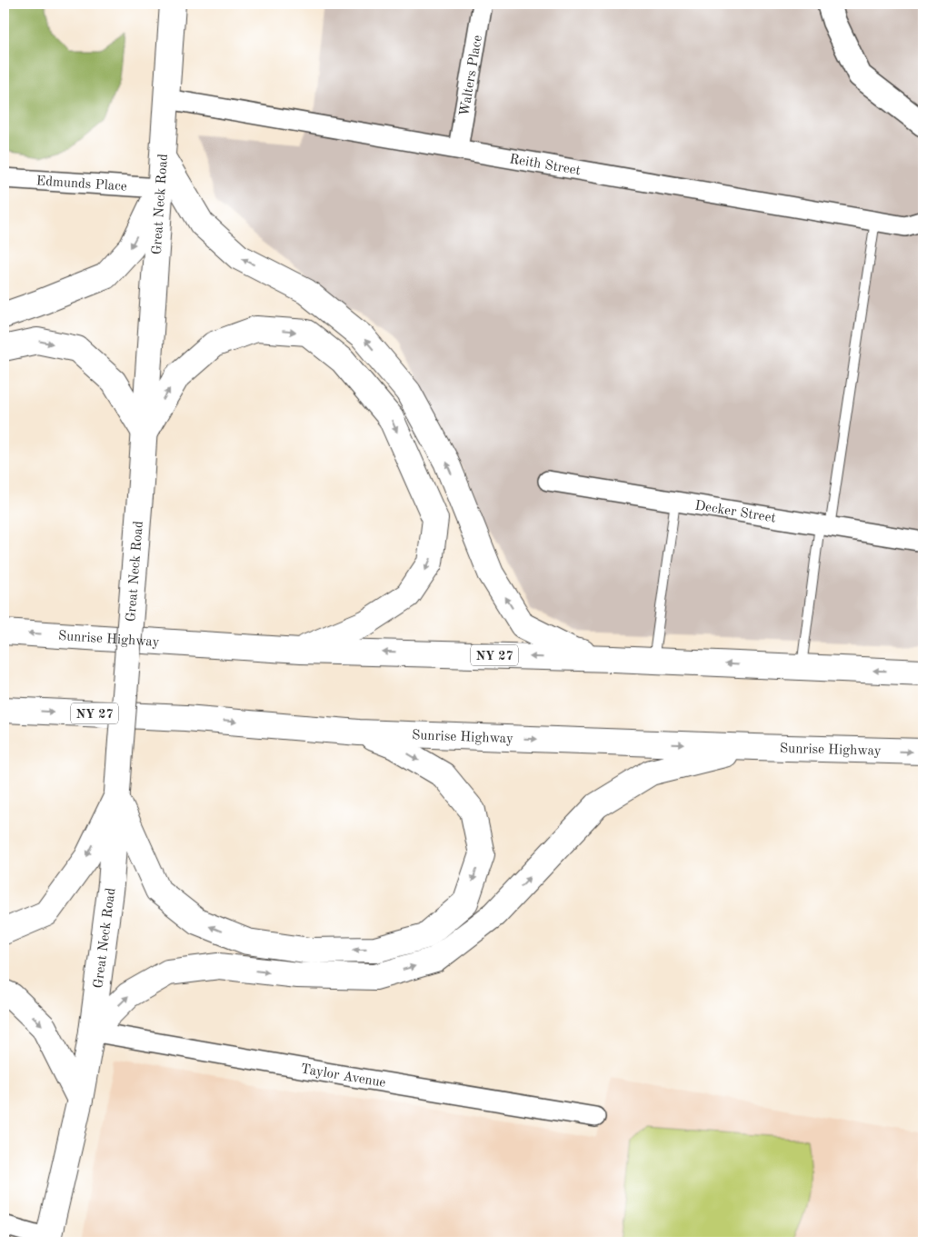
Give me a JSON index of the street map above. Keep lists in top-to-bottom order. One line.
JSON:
{"streets":{"main road":["Great Neck Road","Sunrise Highway","NY 27"],"street":["Walters Place","Reith Street","Edmunds Place","Decker Street","Taylor Avenue"]},"crossings":[["Walters Place","Reith Street"],["Reith Street","Great Neck Road"],["Edmunds Place","Great Neck Road"],["Great Neck Road","Taylor Avenue"]]}
